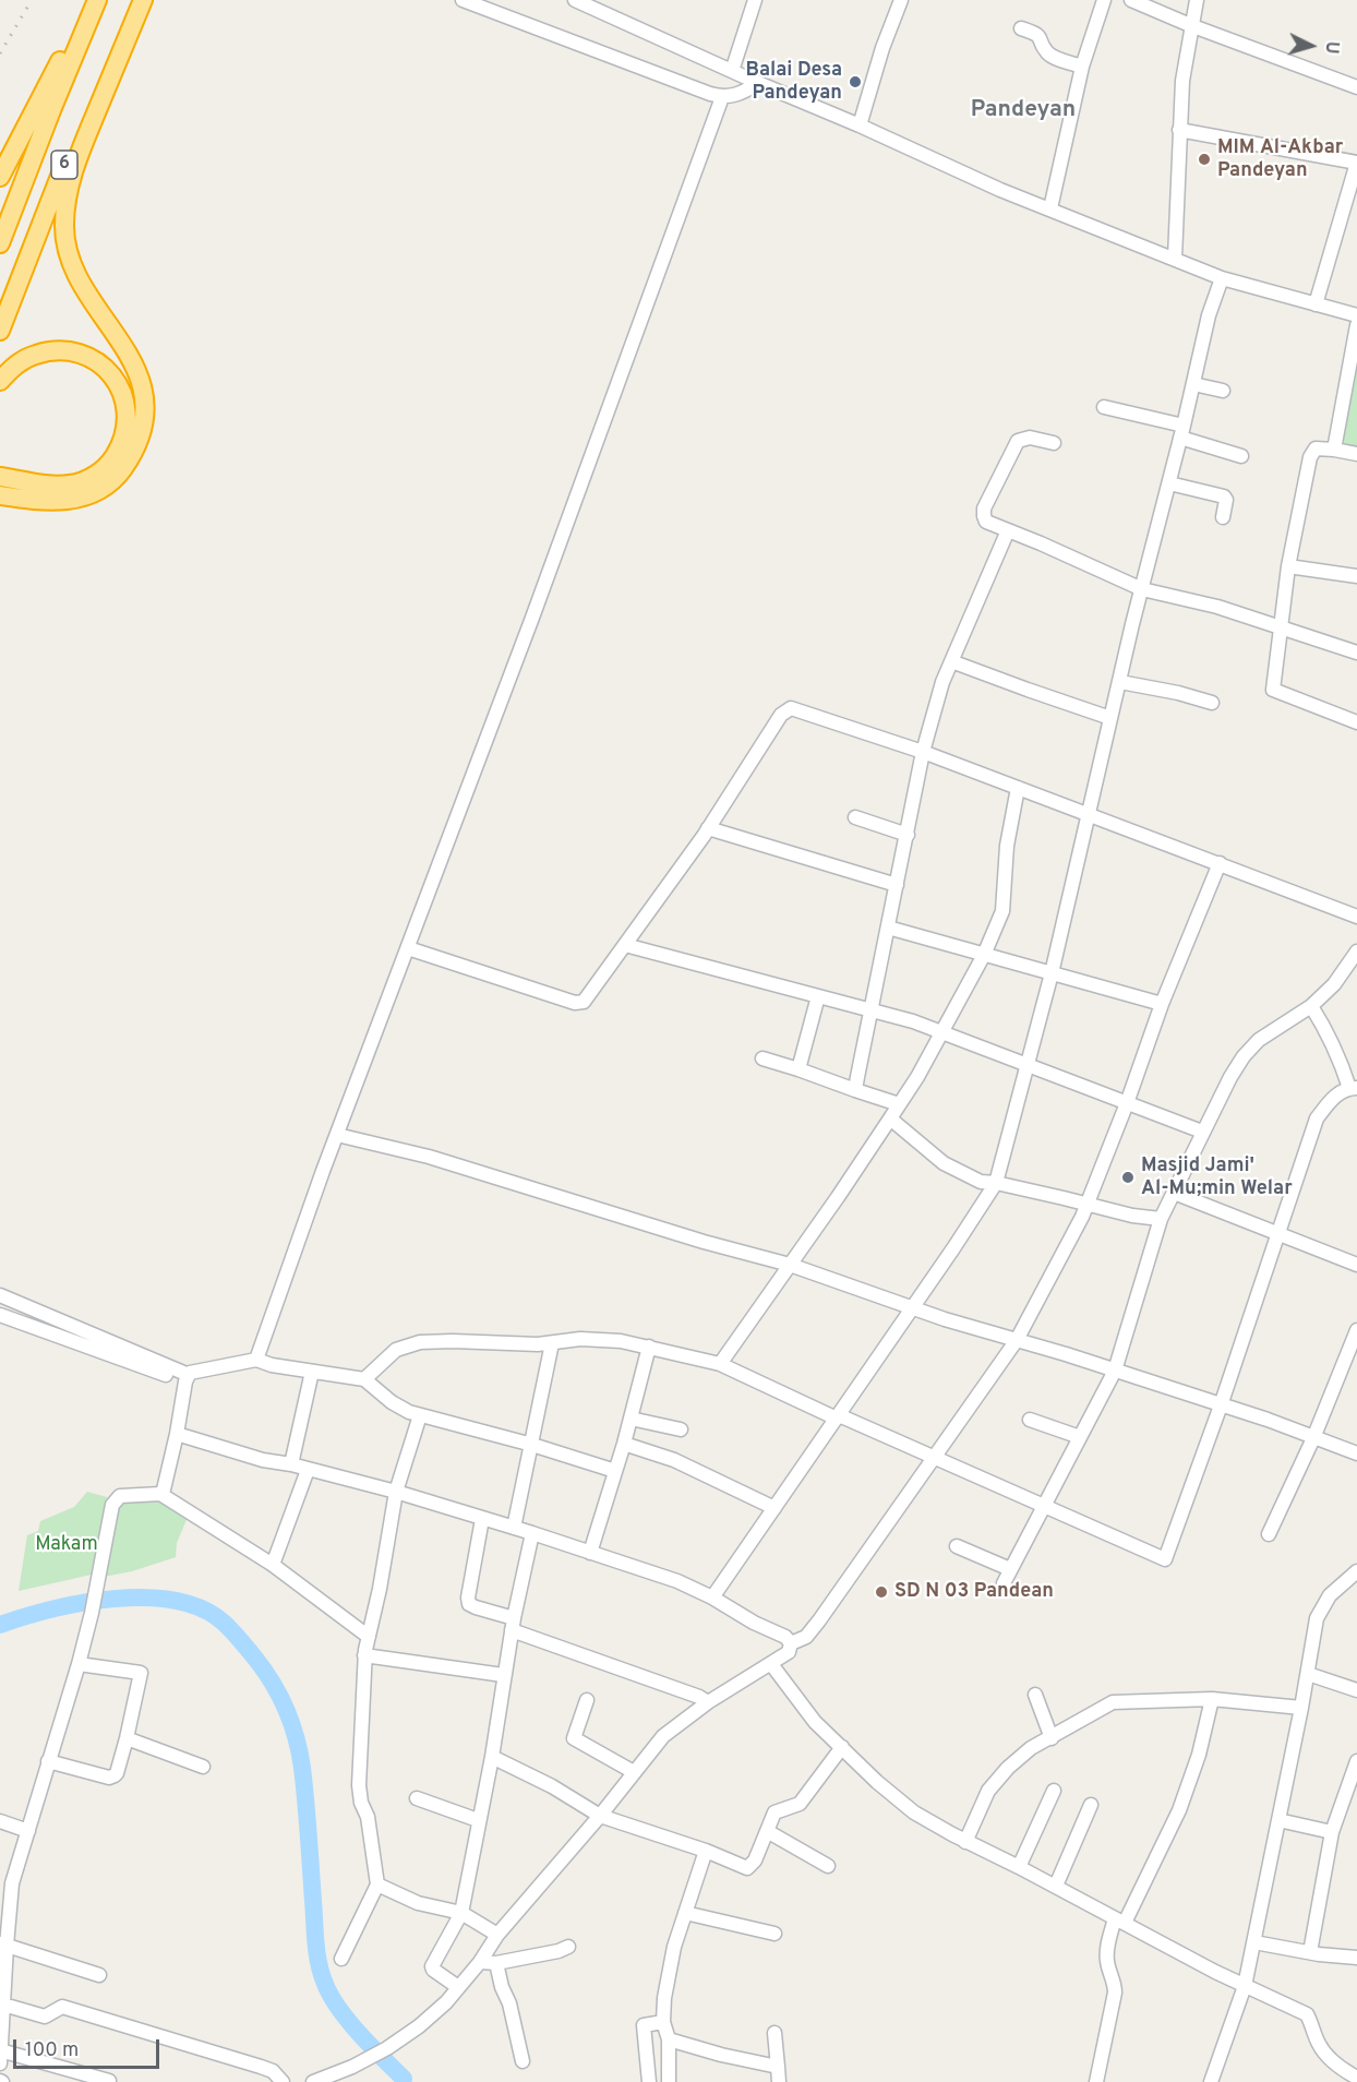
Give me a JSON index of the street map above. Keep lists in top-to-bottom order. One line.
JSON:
{"streets":{"highway":["6"]},"districts":["Pandeyan"],"parks":["Makam"],"places":["Balai Desa Pandeyan","MIM Al-Akbar Pandeyan","Masjid Jami' Al-Mu;min Welar","SD N 03 Pandean"],"scale_bar":"100 m","north":"right"}
